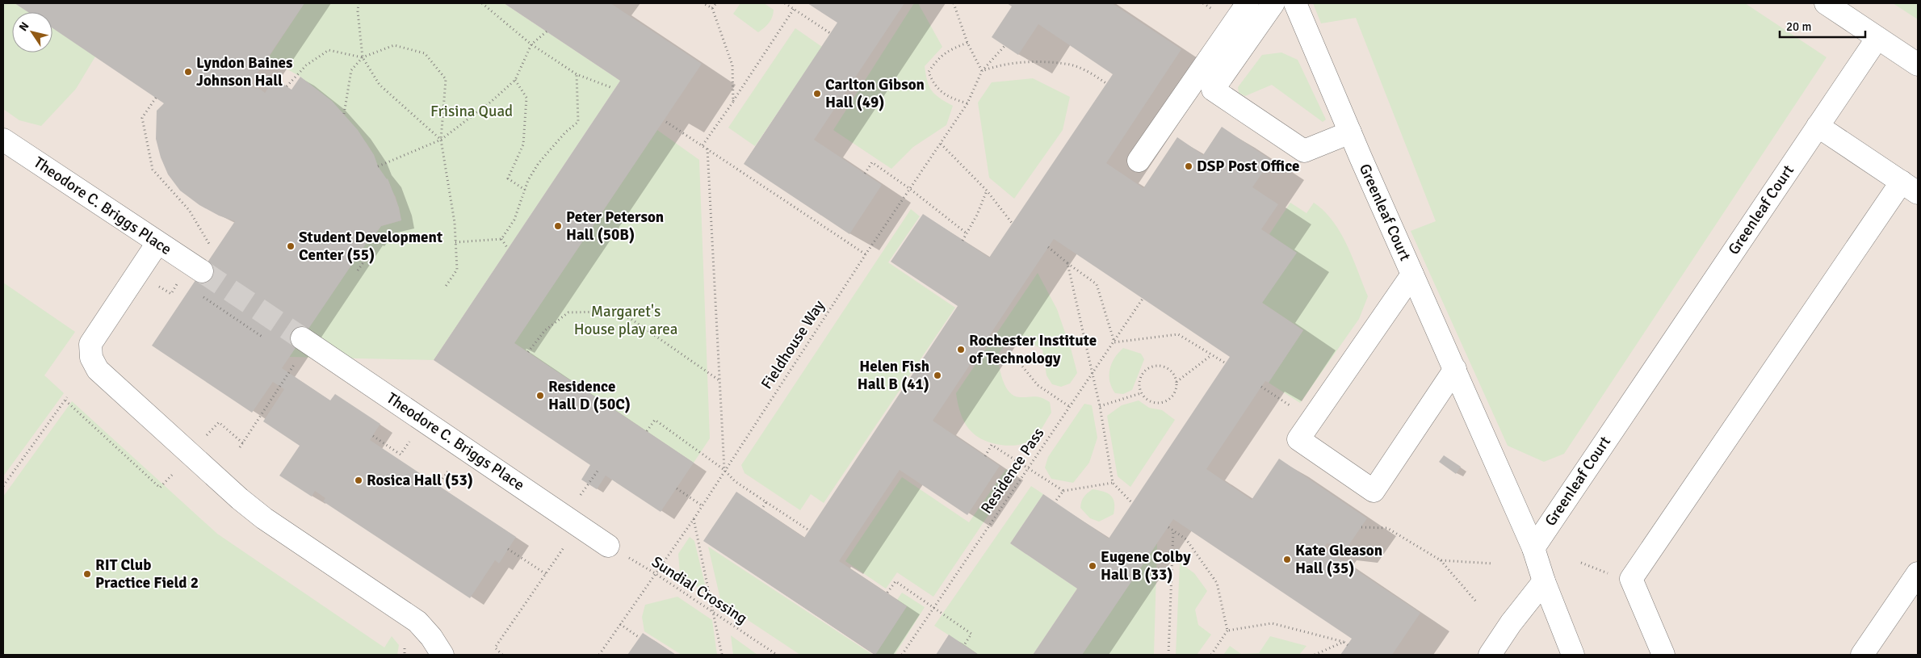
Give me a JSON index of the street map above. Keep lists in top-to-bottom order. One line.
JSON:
{"streets":{"street":["Theodore C. Briggs Place","Greenleaf Court"],"path":["Fieldhouse Way","Residence Pass","Sundial Crossing"]},"crossings":[["Theodore C. Briggs Place","Sundial Crossing"],["Fieldhouse Way","Sundial Crossing"]],"parks":["Frisina Quad","Margaret's House play area"],"places":["Lyndon Baines Johnson Hall","Carlton Gibson Hall (49)","DSP Post Office","Peter Peterson Hall (50B)","Student Development Center (55)","Rochester Institute of Technology","Helen Fish Hall B (41)","Residence Hall D (50C)","Rosica Hall (53)","Kate Gleason Hall (35)","Eugene Colby Hall B (33)","RIT Club Practice Field 2"],"scale_bar":"20 m","north":"top left"}
